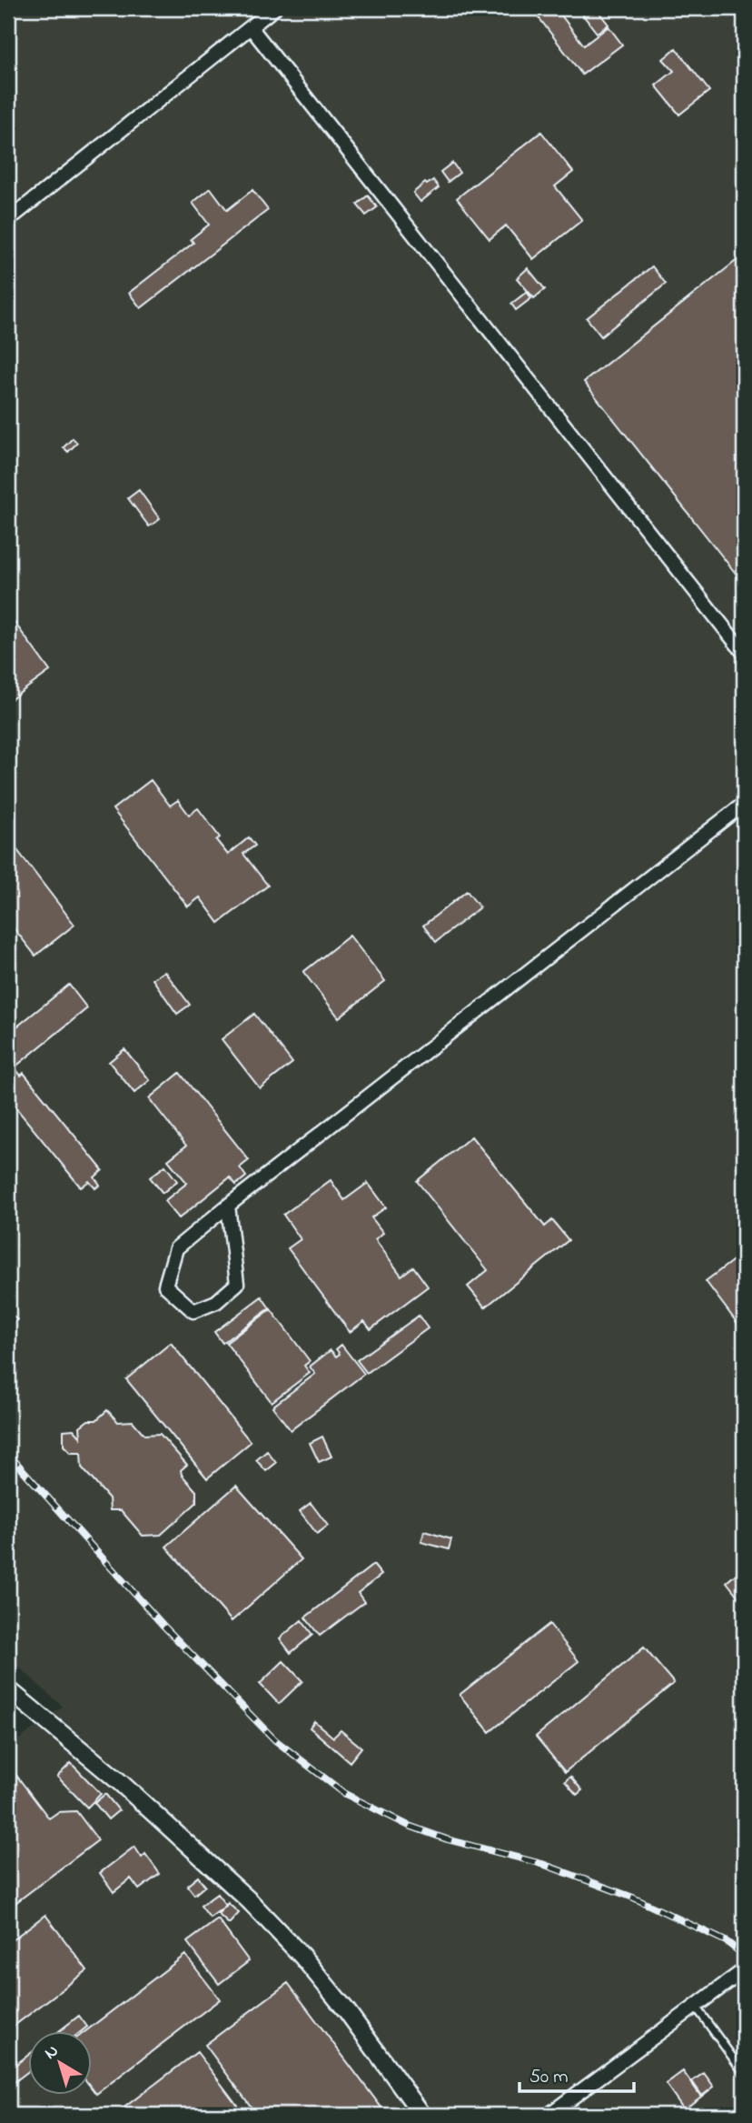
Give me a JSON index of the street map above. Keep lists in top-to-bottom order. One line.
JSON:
{"scale_bar":"50 m","north":"top left"}
